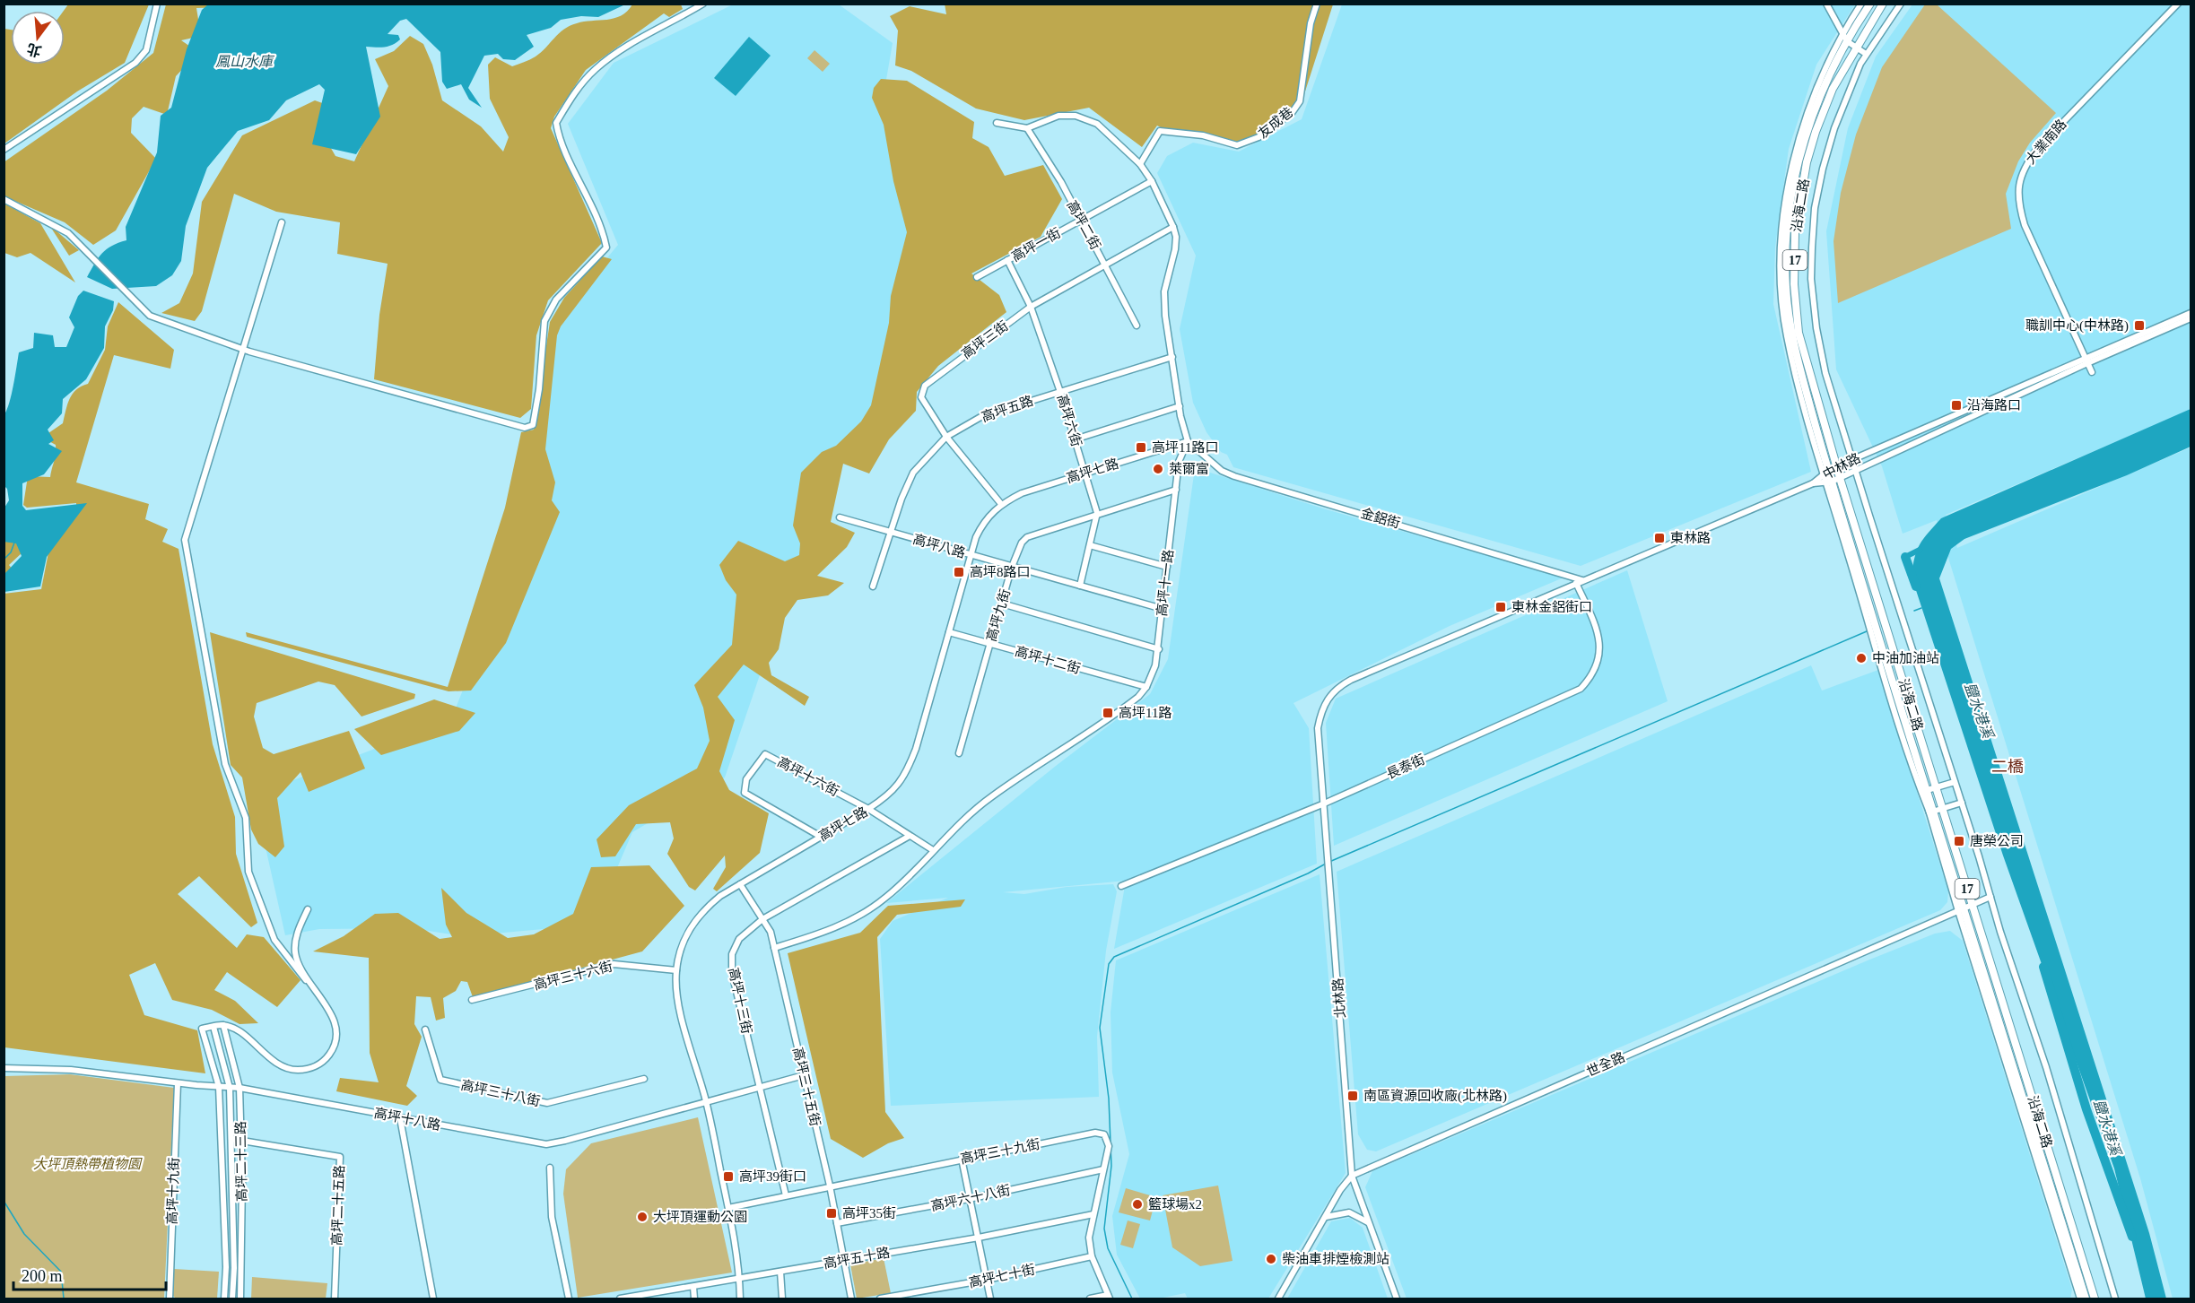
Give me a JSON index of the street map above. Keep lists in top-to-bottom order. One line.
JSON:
{"streets":{"main road":["沿海二路","17"],"street":["友成巷","大業南路","高坪二街","高坪一街","高坪三街","高坪五路","高坪六街","中林路","高坪七路","金鋁街","高坪八路","高坪十一路","高坪九街","高坪十二街","長泰街","高坪十六街","高坪三十六街","北林路","高坪十三街","世全路","高坪三十五街","高坪三十八街","高坪十八路","高坪三十九街","高坪二十三路","高坪十九街","高坪六十八街","高坪二十五路","高坪五十路","高坪七十街"]},"crossings":[["大業南路","中林路"],["沿海二路","17"],["沿海二路","中林路"],["沿海二路","世全路"],["高坪二街","高坪一街"],["高坪二街","高坪三街"],["高坪一街","高坪六街"],["高坪三街","高坪五路"],["高坪三街","高坪六街"],["高坪三街","高坪七路"],["高坪五路","高坪六街"],["高坪五路","高坪八路"],["高坪六街","高坪七路"],["高坪六街","高坪八路"],["高坪六街","高坪九街"],["高坪七路","金鋁街"],["高坪七路","高坪八路"],["高坪七路","高坪十一路"],["高坪七路","高坪十二街"],["高坪七路","高坪十六街"],["高坪七路","高坪三十六街"],["高坪七路","高坪三十五街"],["高坪七路","高坪十八路"],["高坪七路","高坪三十九街"],["高坪七路","高坪五十路"],["金鋁街","高坪十一路"],["高坪八路","高坪十一路"],["高坪八路","高坪九街"],["高坪十一路","高坪九街"],["高坪十一路","高坪十二街"],["高坪十一路","高坪十六街"],["高坪十一路","高坪三十五街"],["高坪九街","高坪十二街"],["長泰街","北林路"],["高坪十六街","高坪十三街"],["北林路","世全路"],["高坪十三街","高坪三十五街"],["高坪十三街","高坪十八路"],["高坪十三街","高坪三十九街"],["高坪三十五街","高坪十八路"],["高坪三十五街","高坪三十九街"],["高坪三十五街","高坪六十八街"],["高坪三十五街","高坪五十路"],["高坪十八路","高坪二十三路"],["高坪十八路","高坪十九街"],["高坪三十九街","高坪六十八街"],["高坪三十九街","高坪五十路"],["高坪三十九街","高坪七十街"],["高坪二十三路","高坪二十五路"]],"districts":["二橋"],"water":["鳳山水庫","鹽水港溪"],"parks":["大坪頂熱帶植物園"],"places":{"transit":["職訓中心(中林路)","沿海路口","高坪11路口","東林路","高坪8路口","東林金鋁街口","高坪11路","唐榮公司","南區資源回收廠(北林路)","高坪39街口","高坪35街"],"other":["萊爾富","中油加油站","籃球場x2","大坪頂運動公園","柴油車排煙檢測站"]},"scale_bar":"200 m","north":"bottom"}
